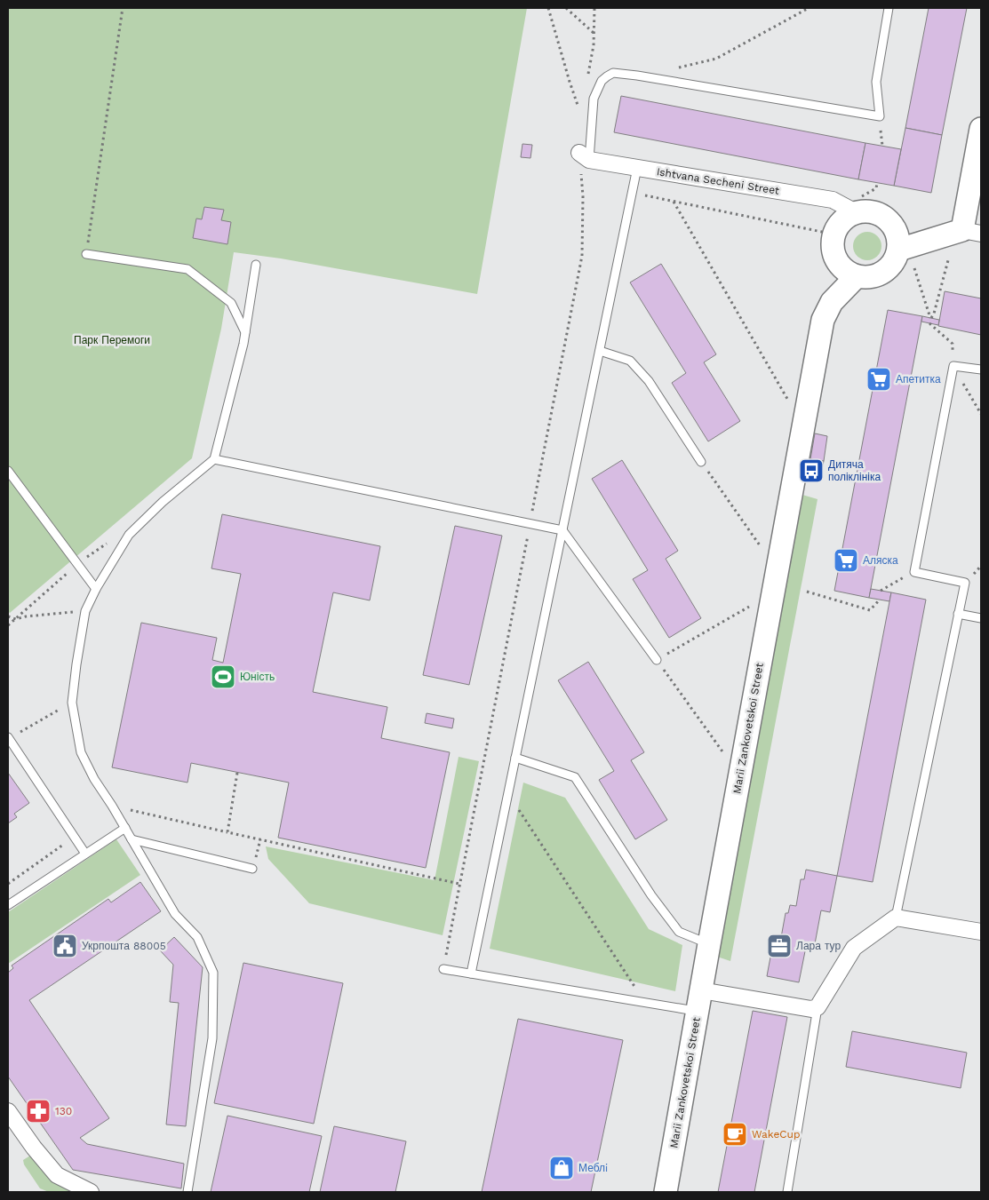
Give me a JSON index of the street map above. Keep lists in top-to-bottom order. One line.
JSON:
{"streets":{"street":["Ishtvana Secheni Street","Marii Zankovetskoi Street"]},"crossings":[["Ishtvana Secheni Street","Marii Zankovetskoi Street"]],"parks":["Парк Перемоги"],"places":{"supermarket":["Апетитка","Аляска"],"bus stop":["Дитяча поліклініка"],"sports":["Юність"],"public building":["Укрпошта 88005"],"office":["Лара тур"],"pharmacy":["130"],"cafe":["WakeCup"],"shop":["Меблi"]}}
